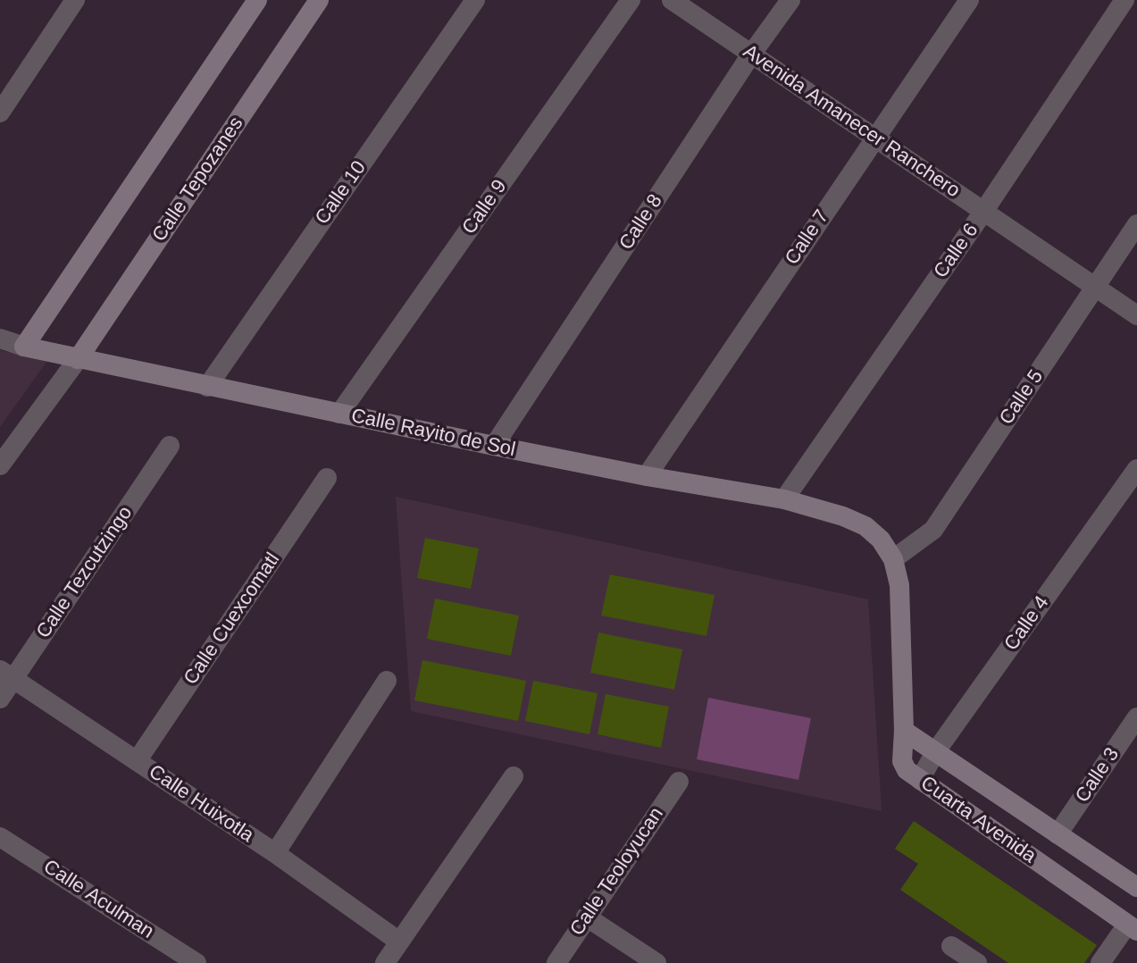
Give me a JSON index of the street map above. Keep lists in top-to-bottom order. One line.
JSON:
{"streets":{"main road":["Calle Tepozanes","Calle Rayito de Sol","Cuarta Avenida"],"street":["Avenida Amanecer Ranchero","Calle 10","Calle 9","Calle 8","Calle 7","Calle 6","Calle 5","Calle Tezcutzingo","Calle Cuexcomatl","Calle 4","Calle 3","Calle Huixotla","Calle Teoloyucan","Calle Aculman"]},"crossings":[["Avenida Amanecer Ranchero","Calle 8"],["Avenida Amanecer Ranchero","Calle 7"],["Avenida Amanecer Ranchero","Calle 6"],["Avenida Amanecer Ranchero","Calle 5"],["Calle Tepozanes","Calle Rayito de Sol"],["Calle 10","Calle Rayito de Sol"],["Calle 9","Calle Rayito de Sol"],["Calle 8","Calle Rayito de Sol"],["Calle 7","Calle Rayito de Sol"],["Calle 6","Calle Rayito de Sol"],["Calle 5","Calle Rayito de Sol"],["Calle Tezcutzingo","Calle Huixotla"],["Calle Cuexcomatl","Calle Huixotla"],["Calle 4","Cuarta Avenida"],["Calle 3","Cuarta Avenida"]]}
